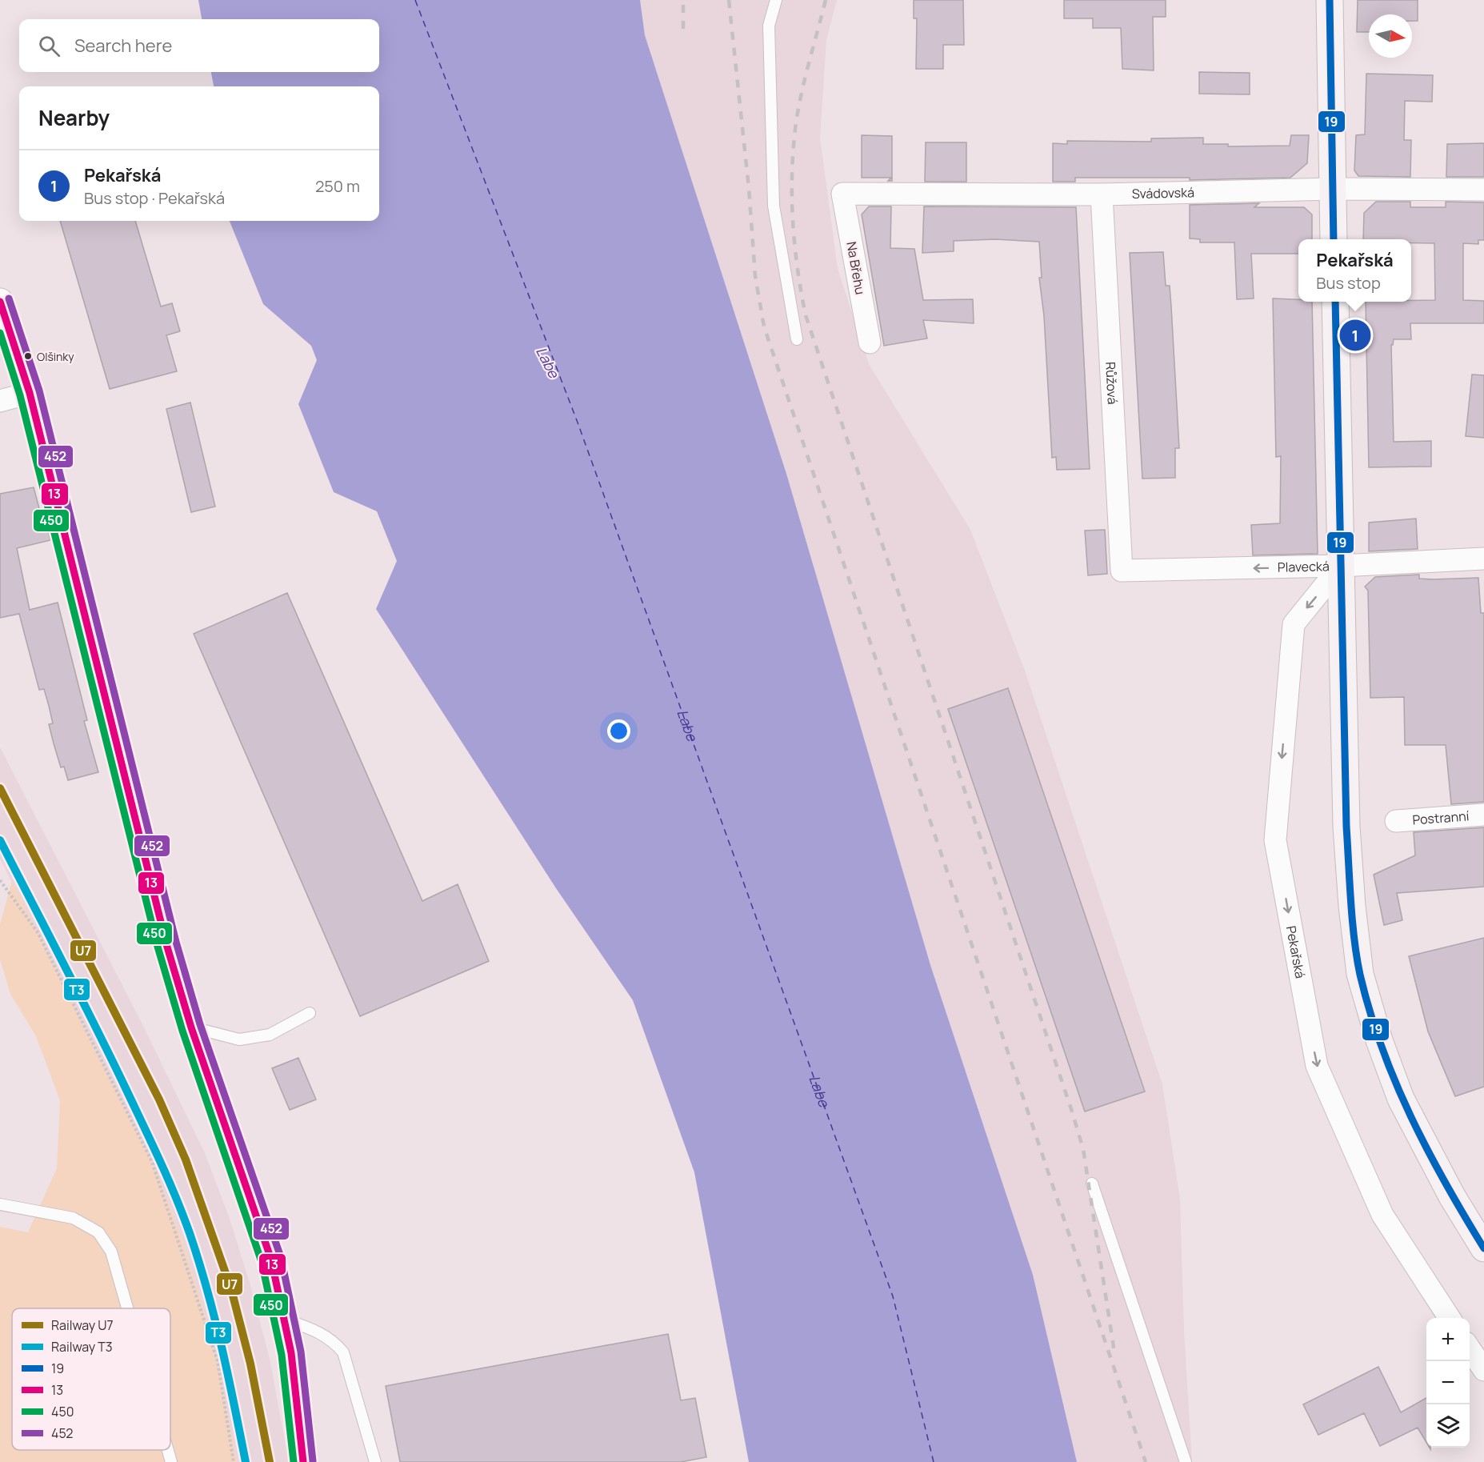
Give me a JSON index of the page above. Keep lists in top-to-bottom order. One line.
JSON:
{"streets":{"street":["Svádovská","Na Břehu","Růžová","Plavecká","Postranní","Pekařská"]},"crossings":[["Svádovská","Na Břehu"],["Svádovská","Růžová"],["Růžová","Plavecká"],["Plavecká","Pekařská"]],"one_way":["Plavecká","Pekařská"],"water":["Labe"],"places":["Olšinky"],"lines":["transit line 19","transit line 452","transit line 13","transit line 450","rail line U7","rail line T3"],"legend":["Railway U7","Railway T3","19","13","450","452"],"north":"right","page":{"search":"Search here","heading":"Nearby","list":[{"mark":"1","name":"Pekařská","note":"Bus stop · Pekařská","value":"250 m"}],"popup":["Pekařská","Bus stop"],"pins":"1","map_buttons":["+","−"]}}
